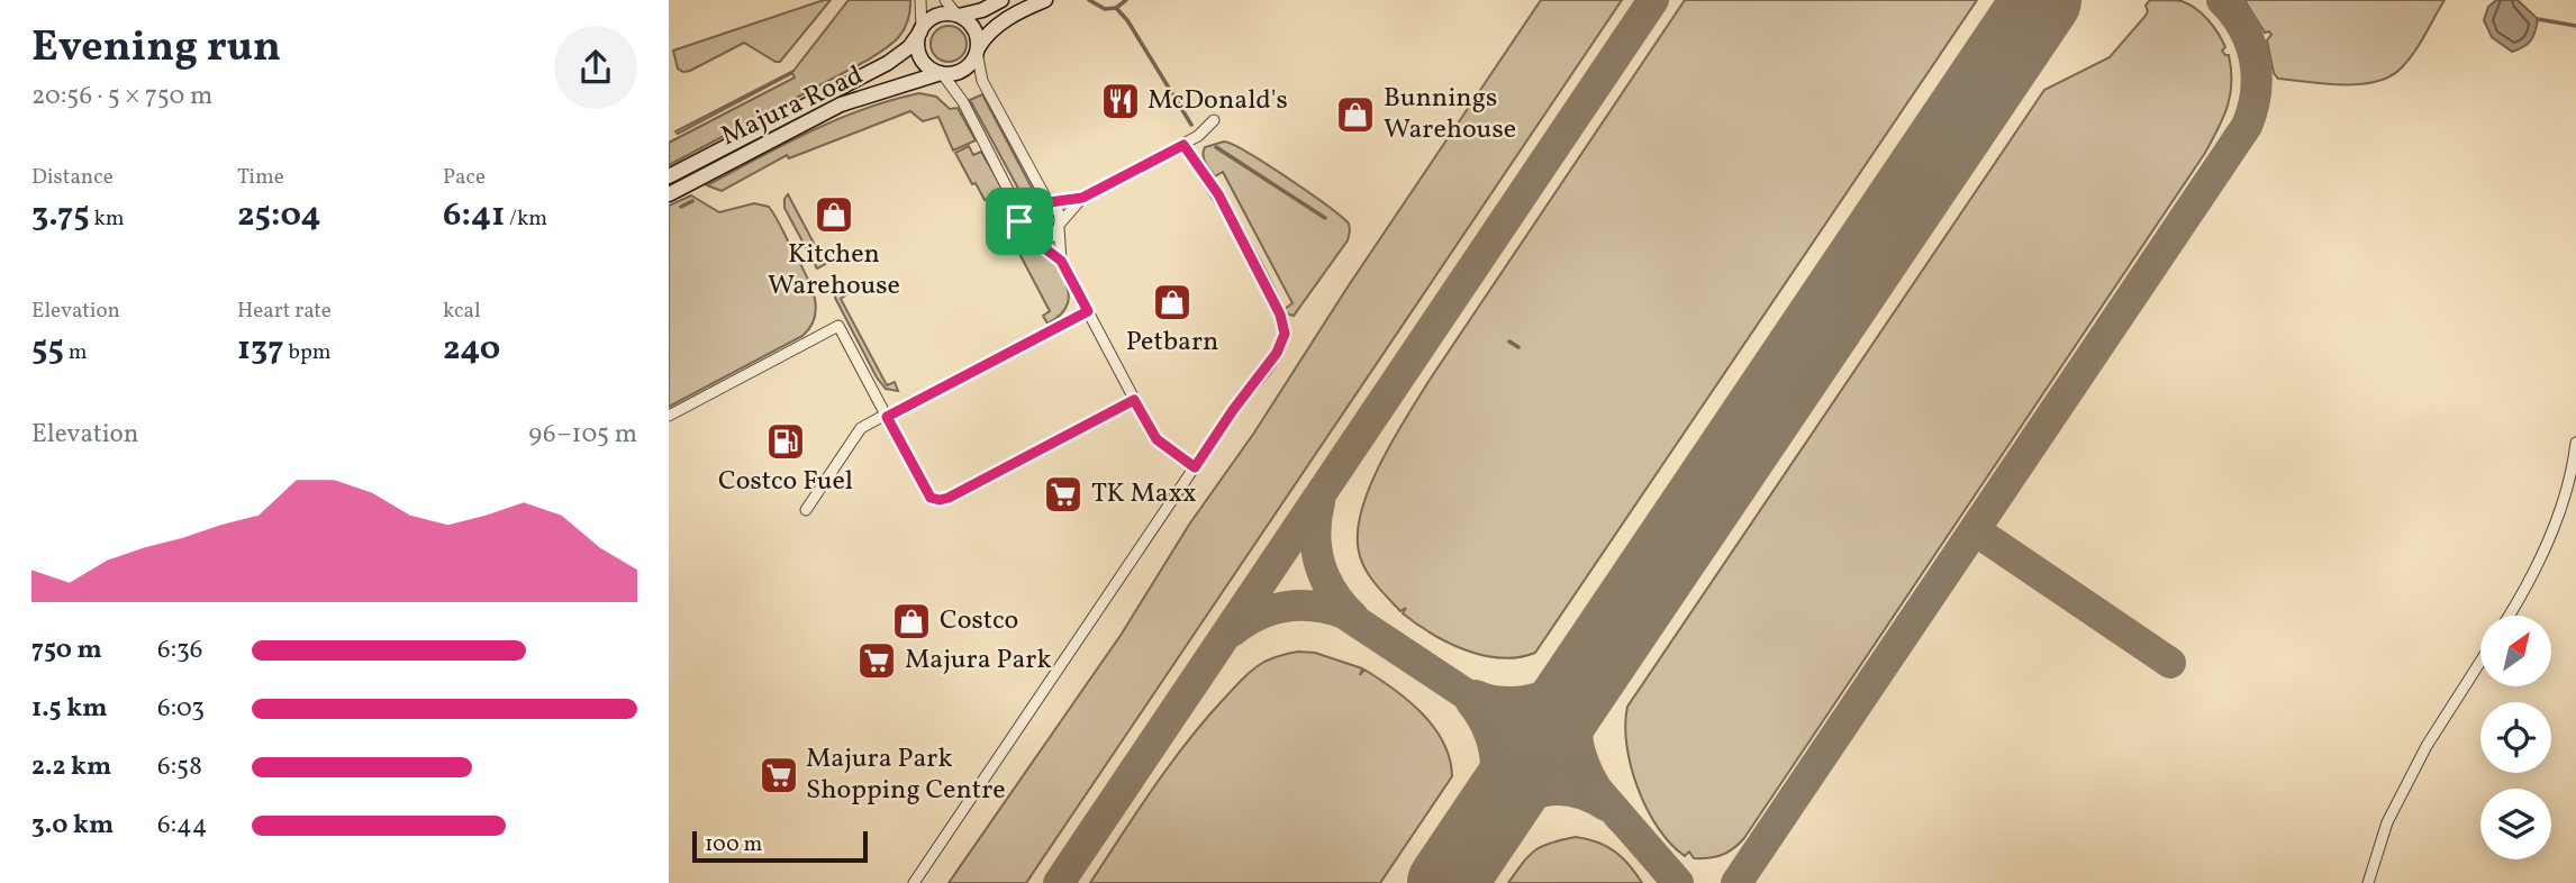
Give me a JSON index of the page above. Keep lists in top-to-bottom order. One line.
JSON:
{"streets":{"main road":["Majura Road"]},"places":{"restaurant":["McDonald's"],"shop":["Bunnings Warehouse","Kitchen Warehouse","Petbarn","Costco"],"fuel station":["Costco Fuel"],"supermarket":["TK Maxx","Majura Park","Majura Park Shopping Centre"]},"scale_bar":"100 m","north":"top right","page":{"heading":["Evening run","20:56 · 5 × 750 m"],"stats":[["Distance","3.75 km"],["Time","25:04"],["Pace","6:41 /km"],["Elevation","55 m"],["Heart rate","137 bpm"],["kcal","240"]],"chart":["Elevation","96–105 m"],"list":[{"name":"750 m","note":"6:36"},{"name":"1.5 km","note":"6:03"},{"name":"2.2 km","note":"6:58"},{"name":"3.0 km","note":"6:44"}],"scale":"100 m"}}
